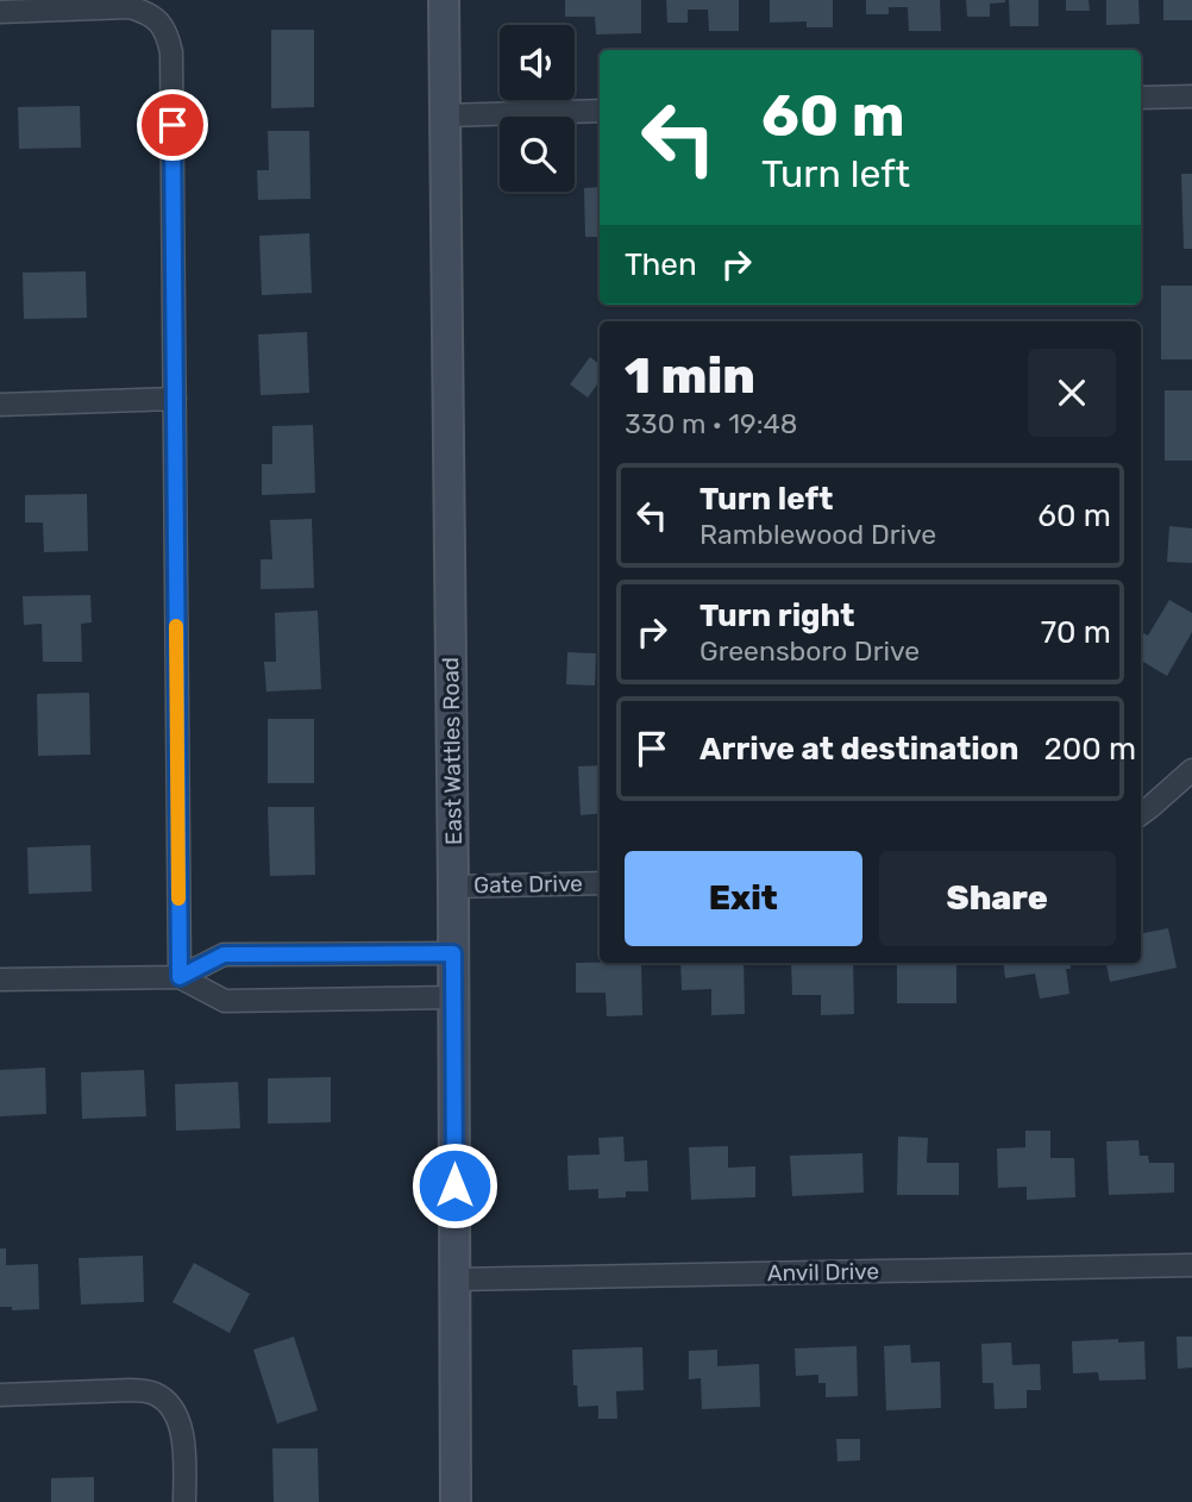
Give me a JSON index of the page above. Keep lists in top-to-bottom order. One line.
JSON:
{"streets":{"main road":["East Wattles Road"],"street":["Gate Drive","Anvil Drive"]},"crossings":[["East Wattles Road","Gate Drive"],["East Wattles Road","Anvil Drive"]],"page":{"turn":["60 m","Turn left"],"then":"Then","heading":["1 min","330 m · 19:48"],"list":[{"name":"Turn left","note":"Ramblewood Drive","value":"60 m"},{"name":"Turn right","note":"Greensboro Drive","value":"70 m"},{"name":"Arrive at destination","value":"200 m"}],"buttons":["Exit","Share"]}}
